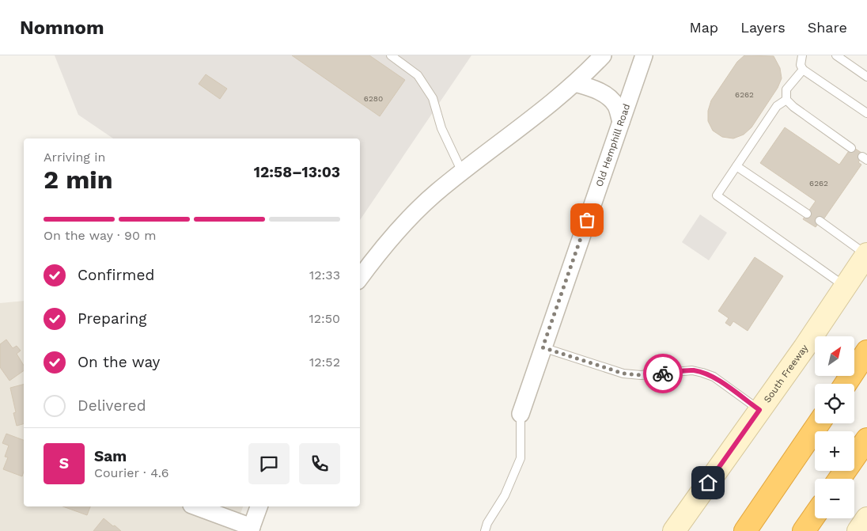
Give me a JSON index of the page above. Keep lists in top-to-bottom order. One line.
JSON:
{"streets":{"main road":["South Freeway"],"street":["Old Hemphill Road"]},"house_numbers":["6262","6280","6262"],"north":"top right","page":{"header":"Nomnom","nav":["Map","Layers","Share"],"heading":["2 min","Arriving in","12:58–13:03"],"panel":["Sam","Courier · 4.6"],"bar":"On the way · 90 m","list":[["Confirmed","12:33"],["Preparing","12:50"],["On the way","12:52"],"Delivered"],"map_buttons":["+","−"],"round":"S"}}
